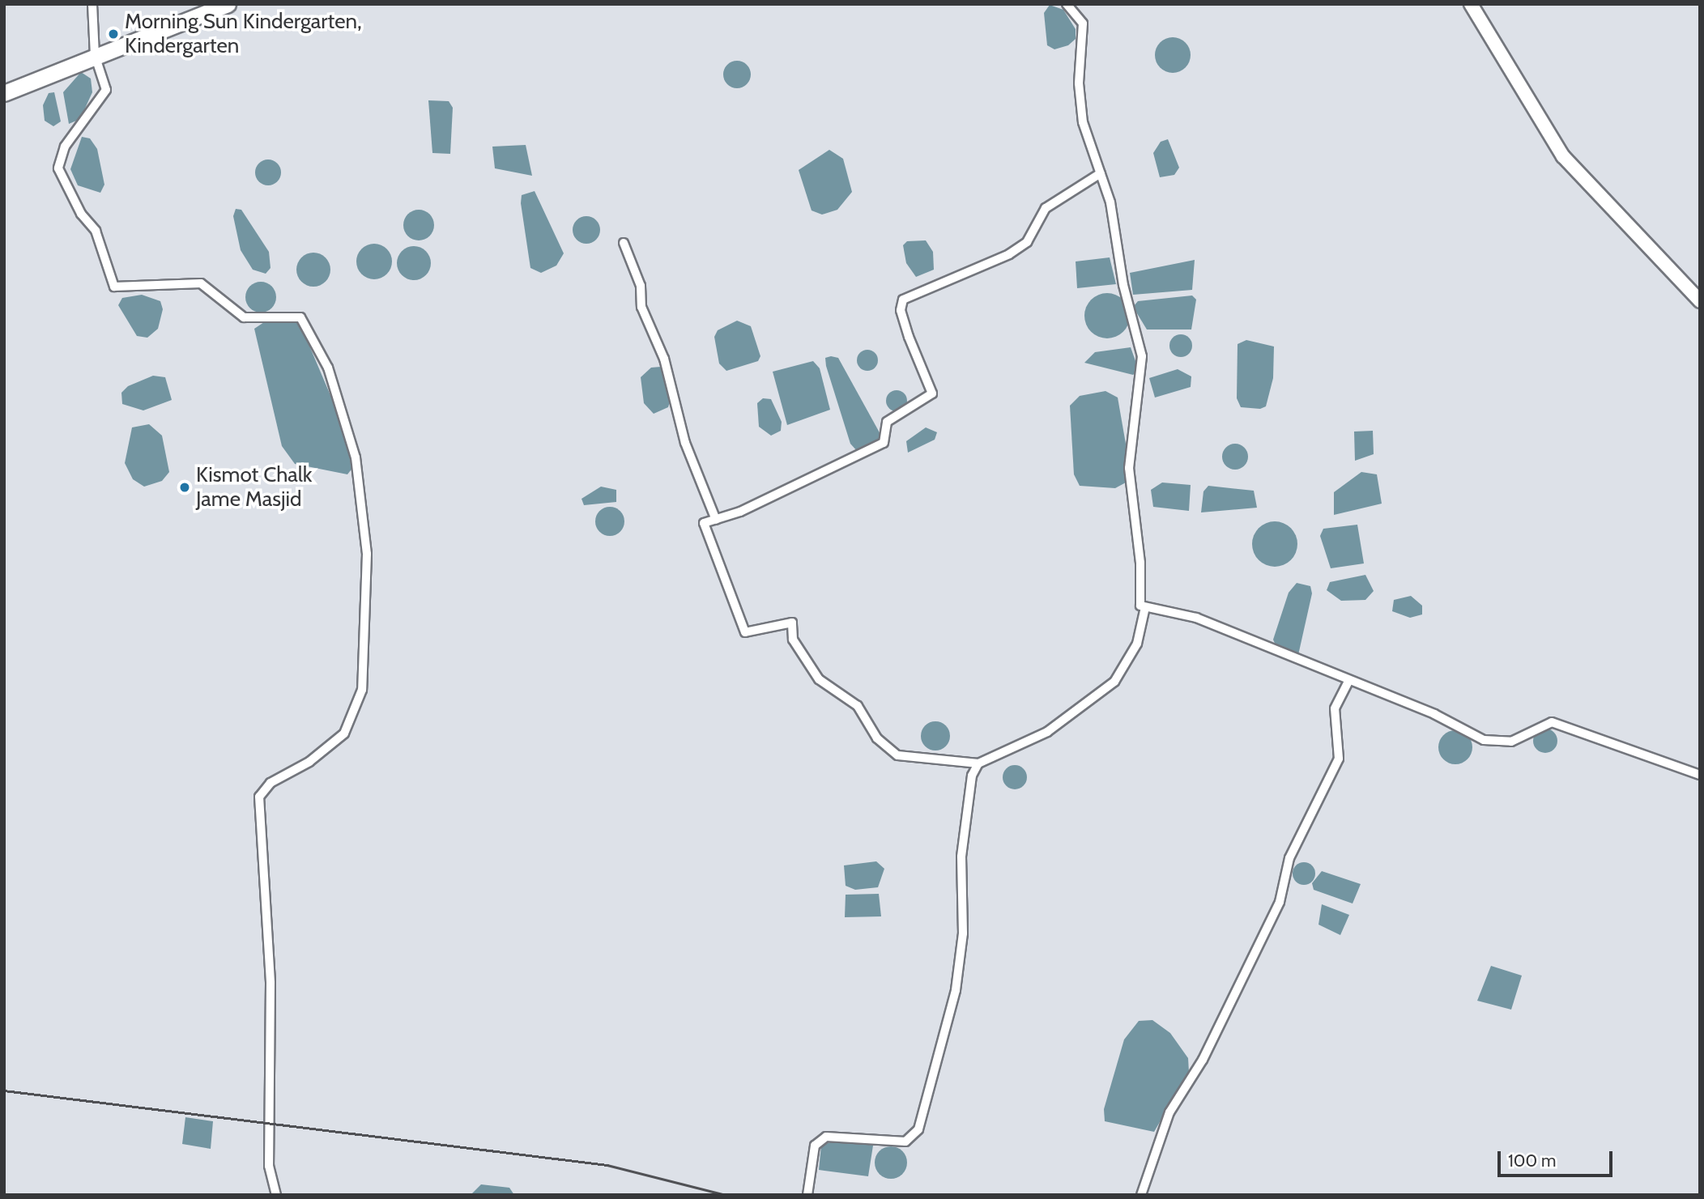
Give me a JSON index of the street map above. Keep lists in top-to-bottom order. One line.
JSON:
{"places":["Morning Sun Kindergarten, Kindergarten","Kismot Chalk Jame Masjid"],"scale_bar":"100 m"}
